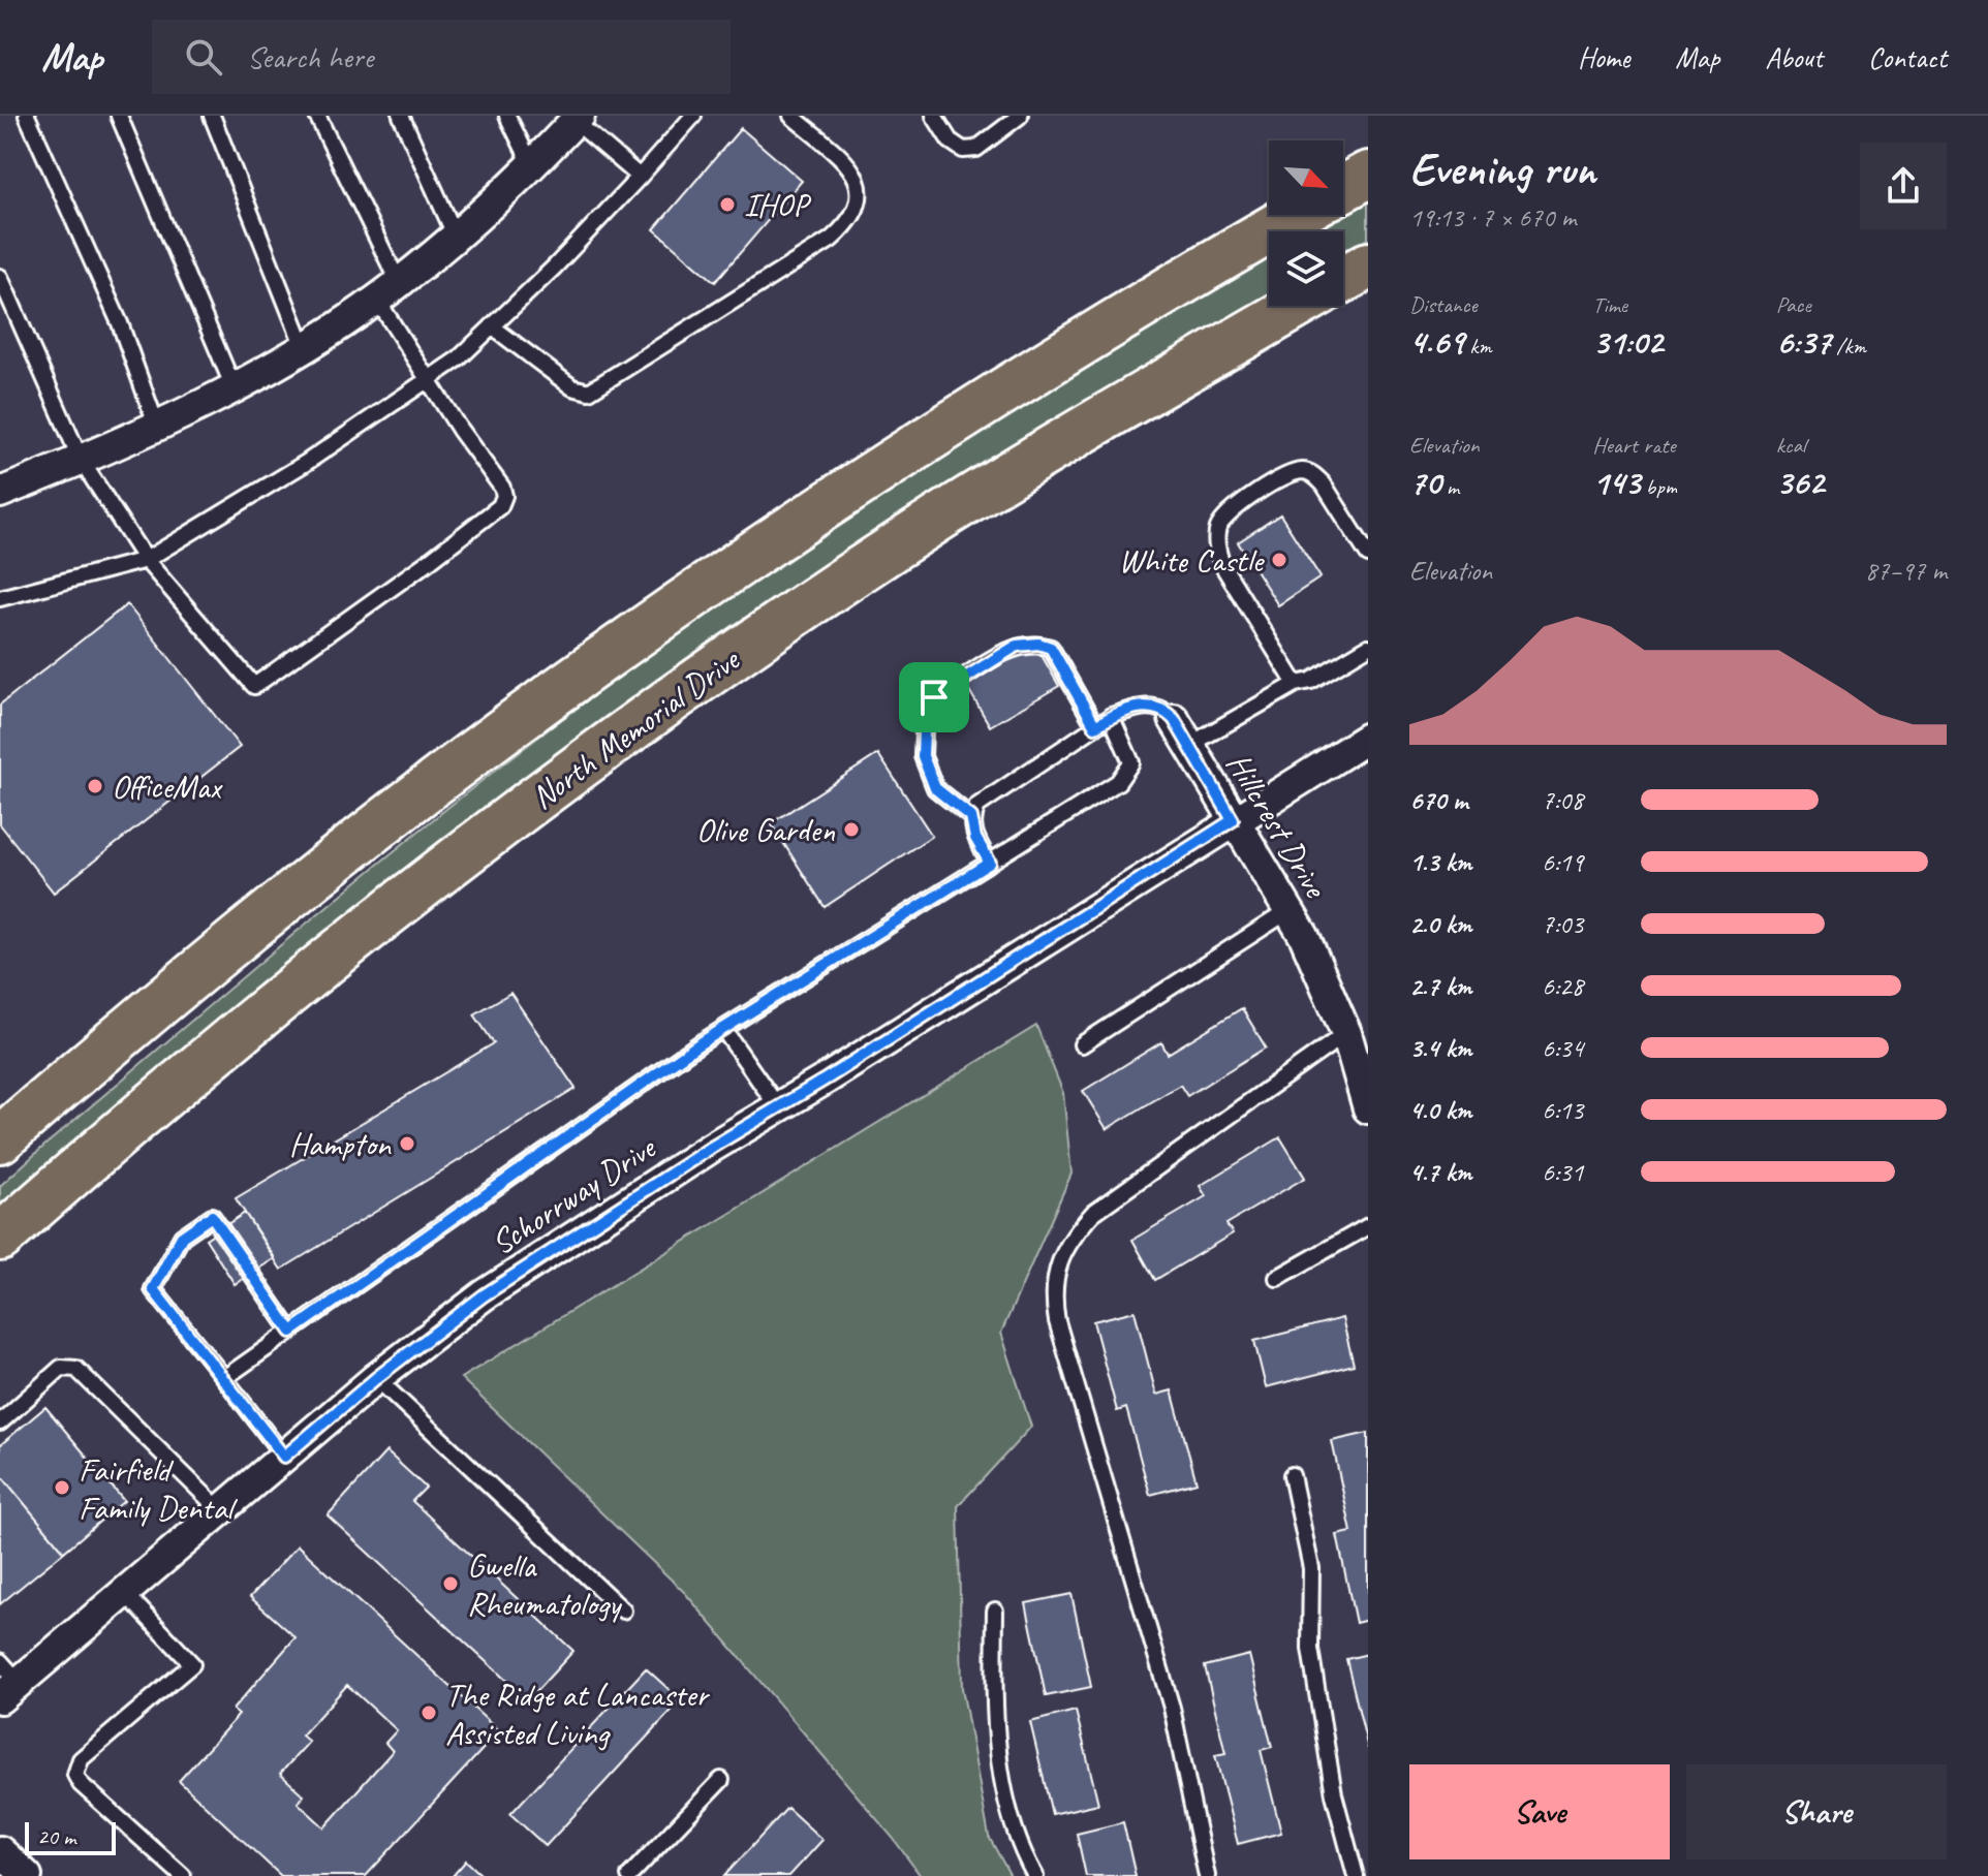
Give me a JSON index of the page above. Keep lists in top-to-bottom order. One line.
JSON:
{"streets":{"main road":["North Memorial Drive"],"street":["Hillcrest Drive","Schorrway Drive"]},"crossings":[["Hillcrest Drive","Schorrway Drive"]],"places":["IHOP","White Castle","OfficeMax","Olive Garden","Hampton","Fairfield Family Dental","Gwella Rheumatology","The Ridge at Lancaster Assisted Living"],"scale_bar":"20 m","north":"bottom right","page":{"header":"Map","search":"Search here","nav":["Home","Map","About","Contact"],"heading":["Evening run","19:13 · 7 × 670 m"],"stats":[["Distance","4.69 km"],["Time","31:02"],["Pace","6:37 /km"],["Elevation","70 m"],["Heart rate","143 bpm"],["kcal","362"]],"chart":["Elevation","87–97 m"],"list":[{"name":"670 m","note":"7:08"},{"name":"1.3 km","note":"6:19"},{"name":"2.0 km","note":"7:03"},{"name":"2.7 km","note":"6:28"},{"name":"3.4 km","note":"6:34"},{"name":"4.0 km","note":"6:13"},{"name":"4.7 km","note":"6:31"}],"buttons":["Save","Share"],"scale":"20 m"}}
